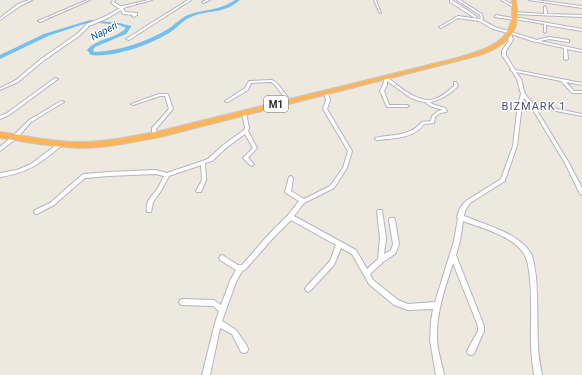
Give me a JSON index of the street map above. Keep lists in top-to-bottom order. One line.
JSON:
{"streets":{"highway":["M1"]},"districts":["BIZMARK 1"],"water":["Naperi"]}
